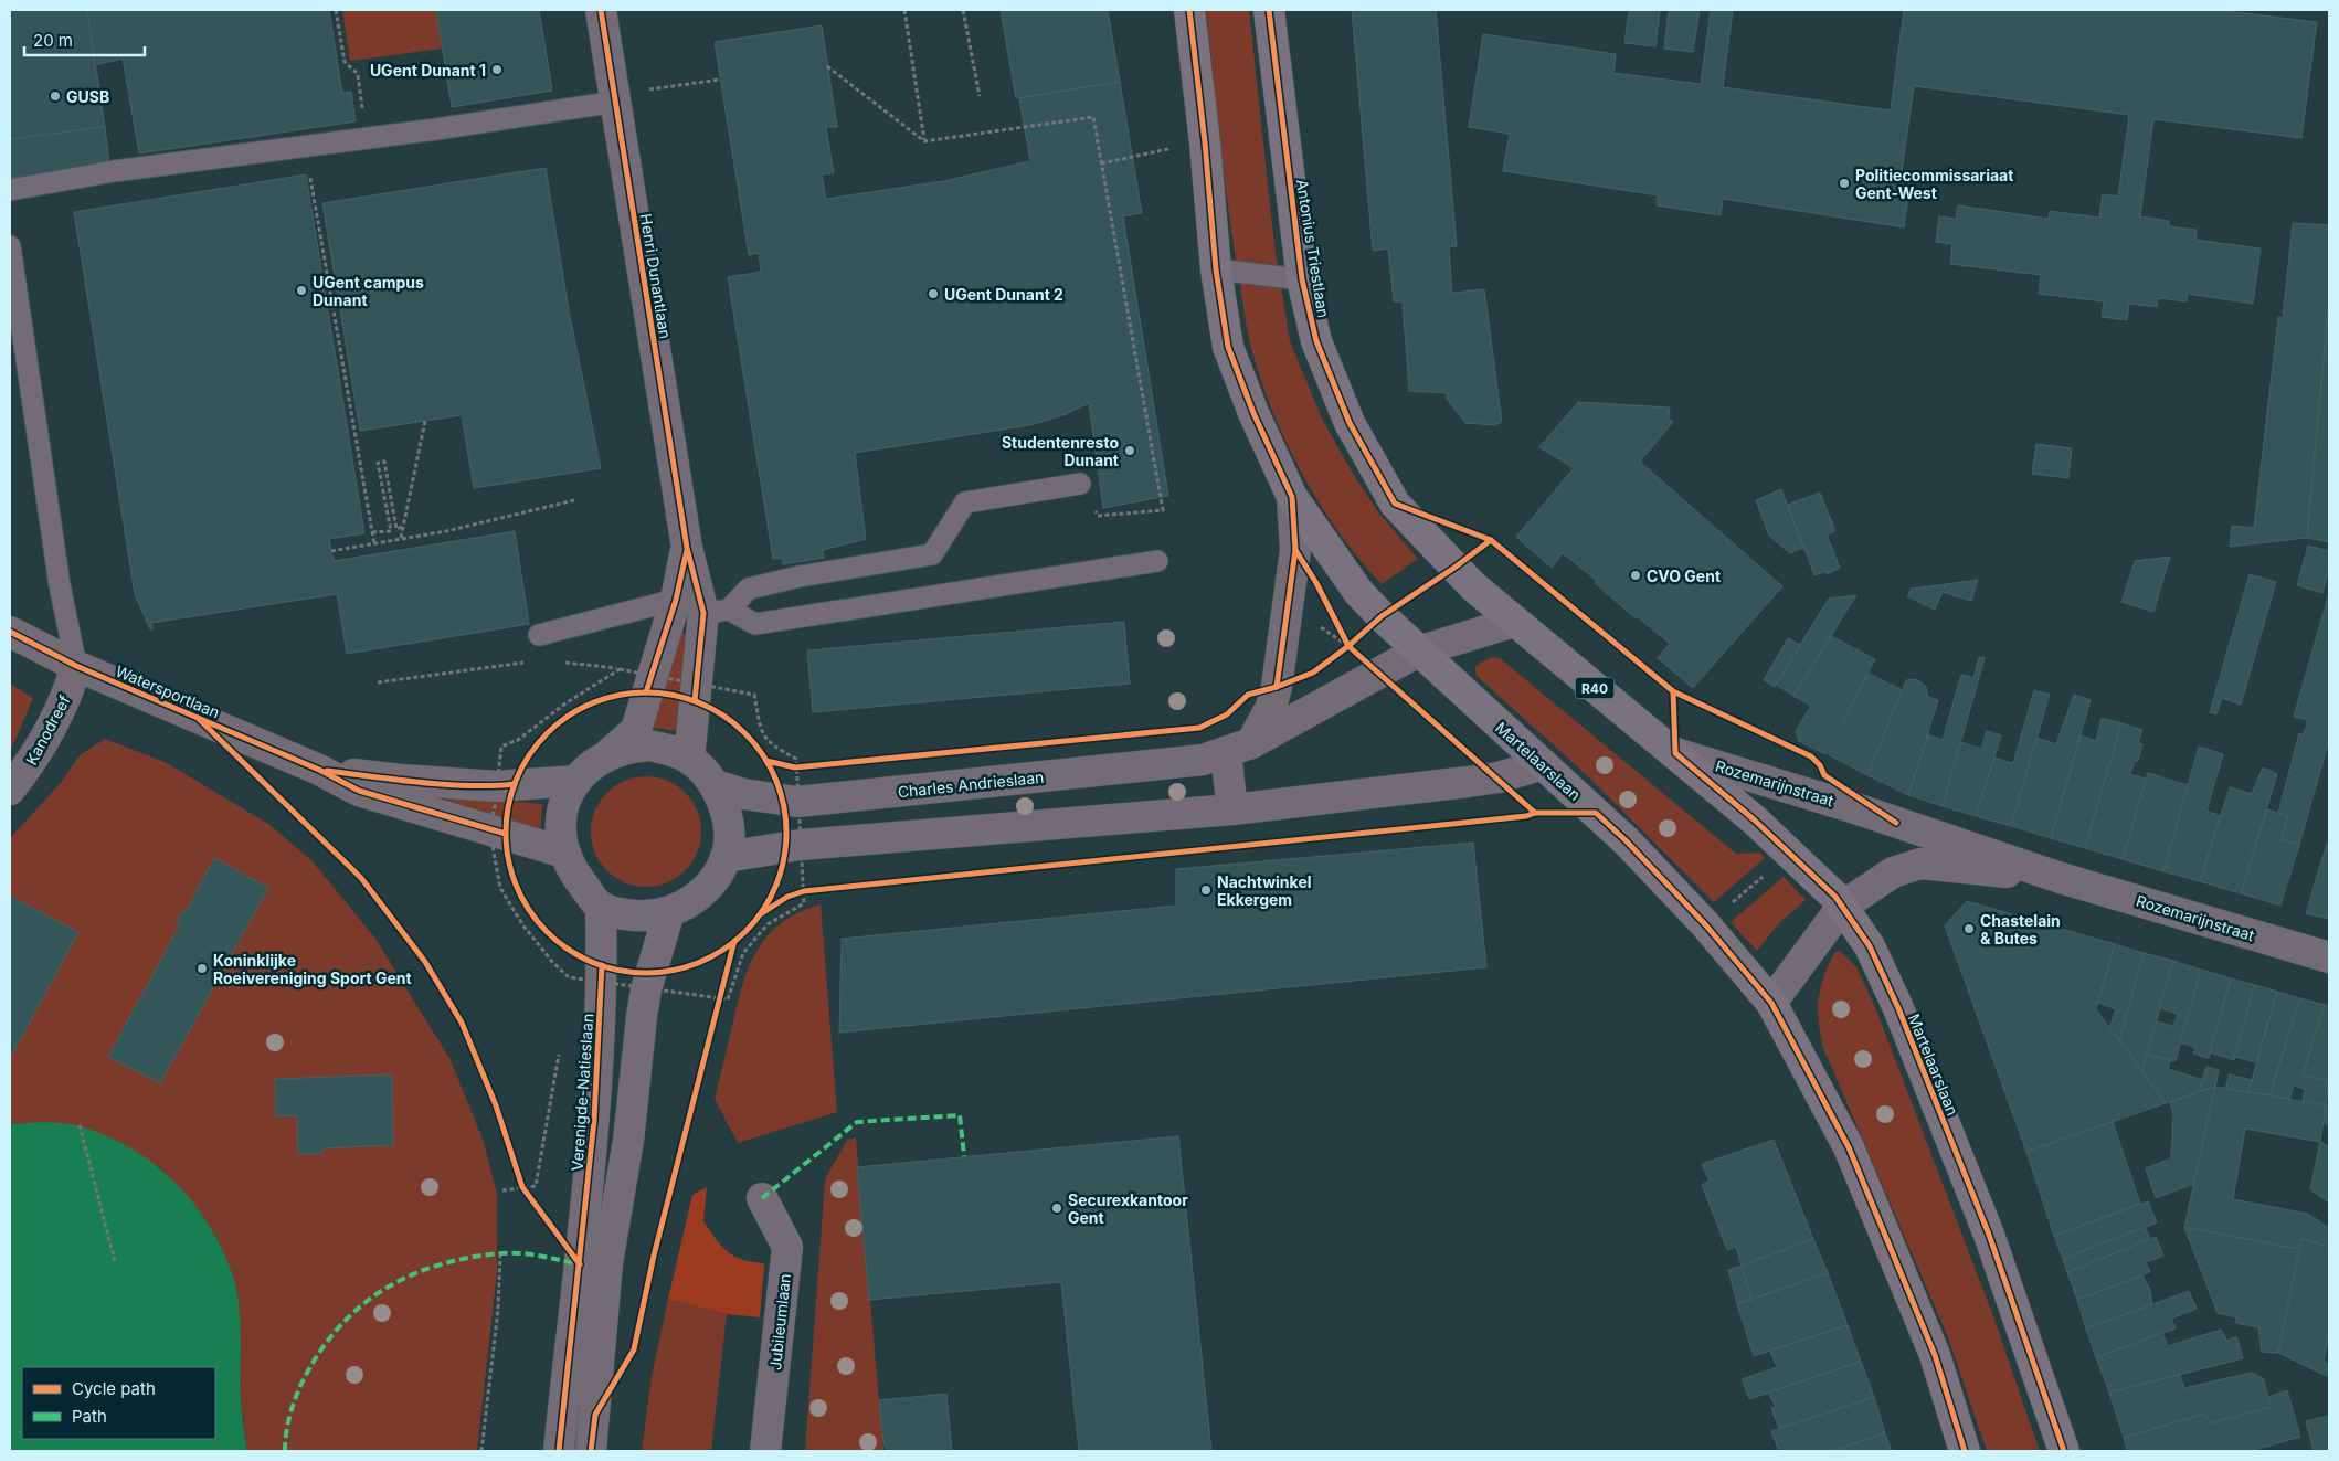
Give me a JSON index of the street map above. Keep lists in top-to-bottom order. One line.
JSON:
{"streets":{"main road":["Antonius Triestlaan","R40","Martelaarslaan"],"street":["Henri Dunantlaan","Watersportlaan","Kanodreef","Rozemarijnstraat","Charles Andrieslaan","Verenigde-Natieslaan","Jubileumlaan"]},"crossings":[["Antonius Triestlaan","Martelaarslaan"],["Antonius Triestlaan","Rozemarijnstraat"],["Antonius Triestlaan","Charles Andrieslaan"],["Henri Dunantlaan","Watersportlaan"],["Henri Dunantlaan","Charles Andrieslaan"],["Henri Dunantlaan","Verenigde-Natieslaan"],["Watersportlaan","Kanodreef"],["Watersportlaan","Charles Andrieslaan"],["Watersportlaan","Verenigde-Natieslaan"],["Martelaarslaan","Rozemarijnstraat"],["Martelaarslaan","Charles Andrieslaan"],["Charles Andrieslaan","Verenigde-Natieslaan"]],"places":["UGent Dunant 1","GUSB","Politiecommissariaat Gent-West","UGent campus Dunant","UGent Dunant 2","Studentenresto Dunant","CVO Gent","Nachtwinkel Ekkergem","Chastelain & Butes","Koninklijke Roeivereniging Sport Gent","Securexkantoor Gent"],"legend":["Cycle path","Path"],"scale_bar":"20 m"}
